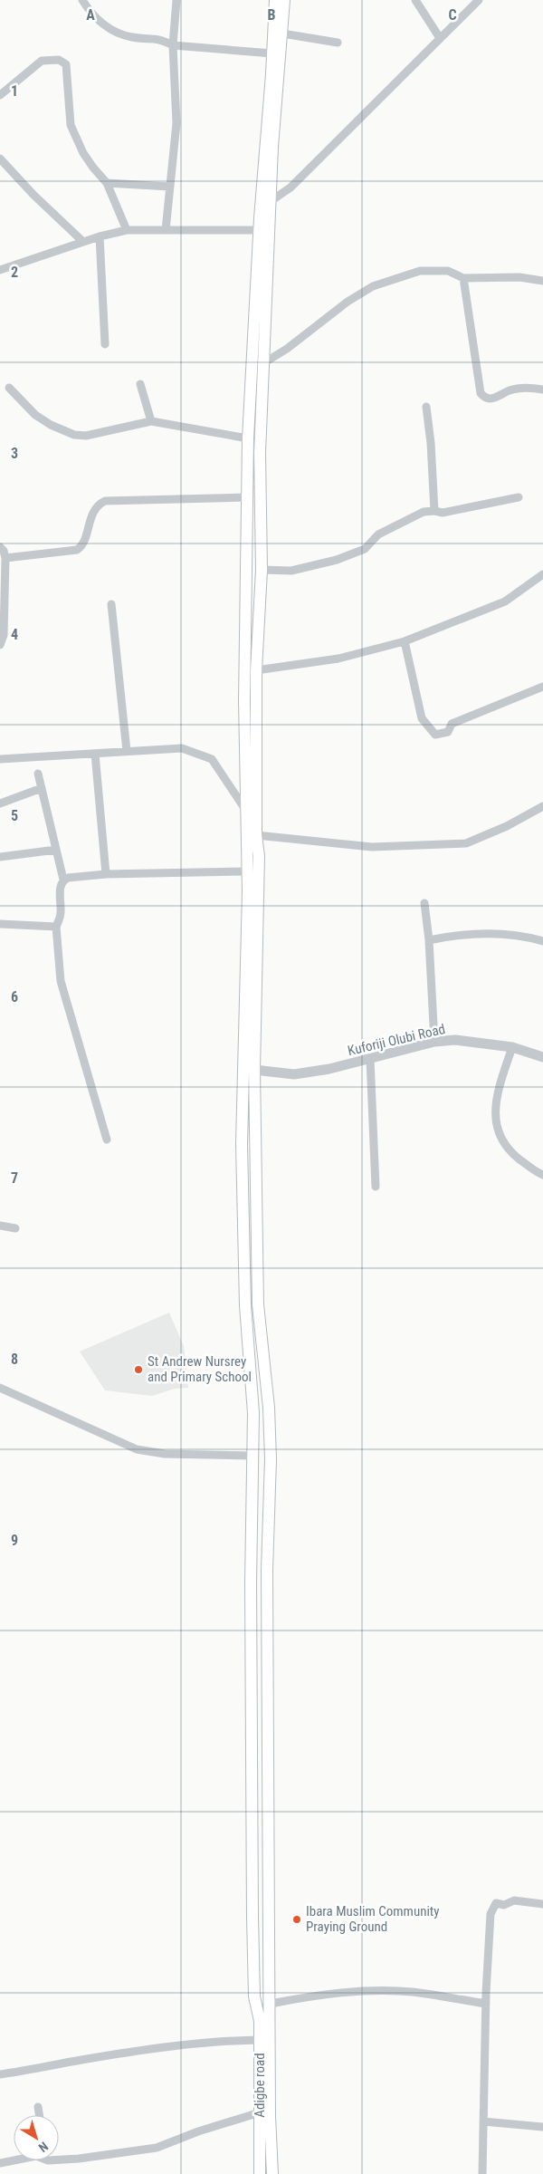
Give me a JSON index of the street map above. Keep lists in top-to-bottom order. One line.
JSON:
{"streets":{"main road":["Adigbe road"],"street":["Kuforiji Olubi Road"]},"places":["St Andrew Nursrey and Primary School","Ibara Muslim Community Praying Ground"],"north":"bottom right","grid":{"columns":["A","B","C"],"rows":["1","2","3","4","5","6","7","8","9"]}}
